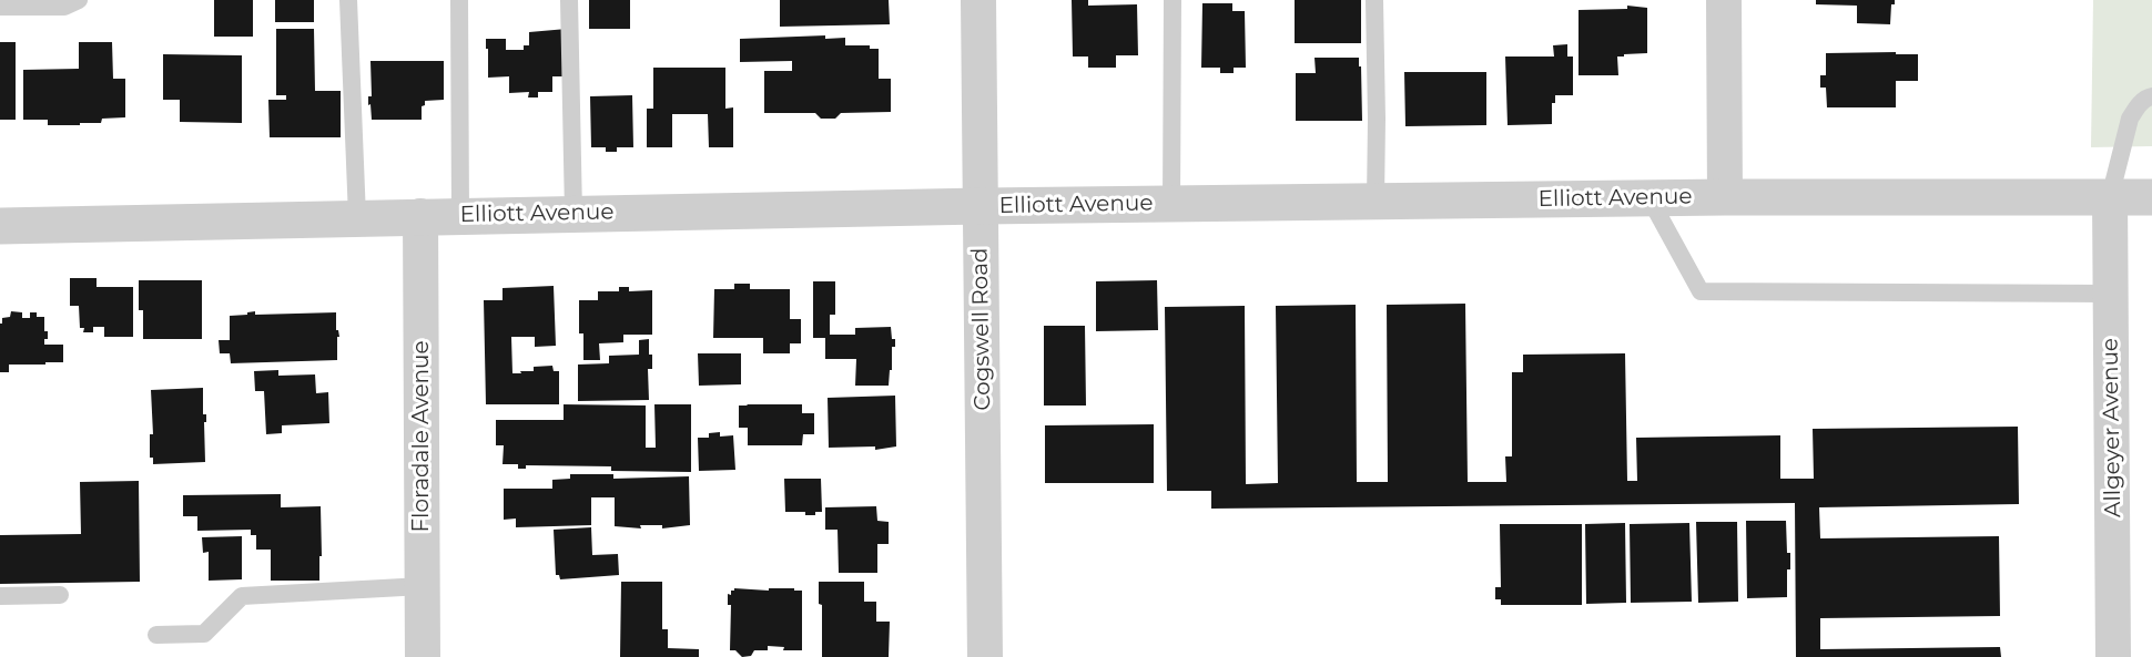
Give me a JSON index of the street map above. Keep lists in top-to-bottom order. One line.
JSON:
{"streets":{"street":["Elliott Avenue","Cogswell Road","Allgeyer Avenue","Floradale Avenue"]},"crossings":[["Elliott Avenue","Cogswell Road"],["Elliott Avenue","Allgeyer Avenue"],["Elliott Avenue","Floradale Avenue"]]}
